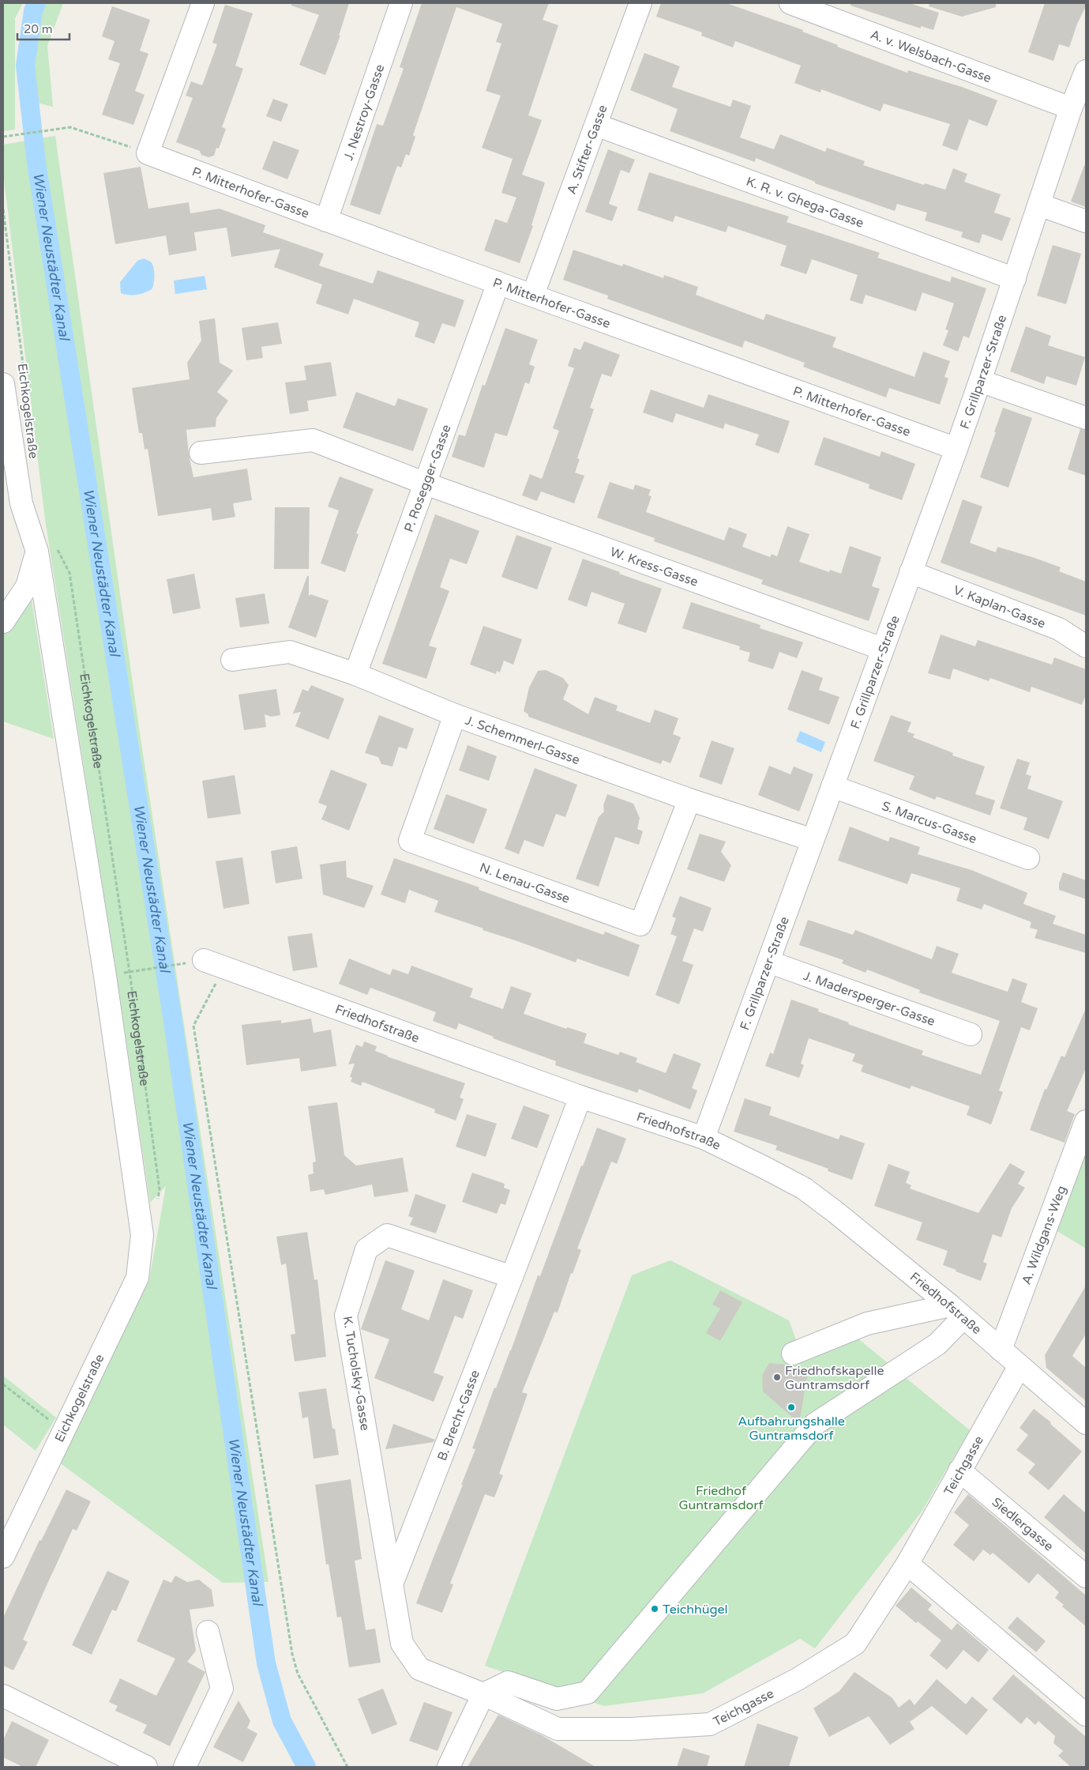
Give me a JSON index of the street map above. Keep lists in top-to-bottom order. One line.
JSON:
{"streets":{"street":["A. v. Welsbach-Gasse","J. Nestroy-Gasse","A. Stifter-Gasse","P. Mitterhofer-Gasse","K. R. v. Ghega-Gasse","F. Grillparzer-Straße","Eichkogelstraße","P. Rosegger-Gasse","W. Kress-Gasse","V. Kaplan-Gasse","J. Schemmerl-Gasse","S. Marcus-Gasse","N. Lenau-Gasse","J. Madersperger-Gasse","Friedhofstraße","A. Wildgans-Weg","K. Tucholsky-Gasse","B. Brecht-Gasse","Teichgasse","Siedlergasse"]},"crossings":[["A. v. Welsbach-Gasse","F. Grillparzer-Straße"],["J. Nestroy-Gasse","P. Mitterhofer-Gasse"],["A. Stifter-Gasse","P. Mitterhofer-Gasse"],["A. Stifter-Gasse","K. R. v. Ghega-Gasse"],["P. Mitterhofer-Gasse","F. Grillparzer-Straße"],["P. Mitterhofer-Gasse","P. Rosegger-Gasse"],["K. R. v. Ghega-Gasse","F. Grillparzer-Straße"],["F. Grillparzer-Straße","W. Kress-Gasse"],["F. Grillparzer-Straße","V. Kaplan-Gasse"],["F. Grillparzer-Straße","J. Schemmerl-Gasse"],["F. Grillparzer-Straße","S. Marcus-Gasse"],["F. Grillparzer-Straße","J. Madersperger-Gasse"],["F. Grillparzer-Straße","Friedhofstraße"],["P. Rosegger-Gasse","W. Kress-Gasse"],["P. Rosegger-Gasse","J. Schemmerl-Gasse"],["J. Schemmerl-Gasse","N. Lenau-Gasse"],["Friedhofstraße","A. Wildgans-Weg"],["Friedhofstraße","B. Brecht-Gasse"],["Friedhofstraße","Teichgasse"],["K. Tucholsky-Gasse","B. Brecht-Gasse"],["Teichgasse","Siedlergasse"]],"water":["Wiener Neustädter Kanal"],"parks":["Friedhof Guntramsdorf"],"places":["Friedhofskapelle Guntramsdorf","Aufbahrungshalle Guntramsdorf","Teichhügel"],"scale_bar":"20 m"}
